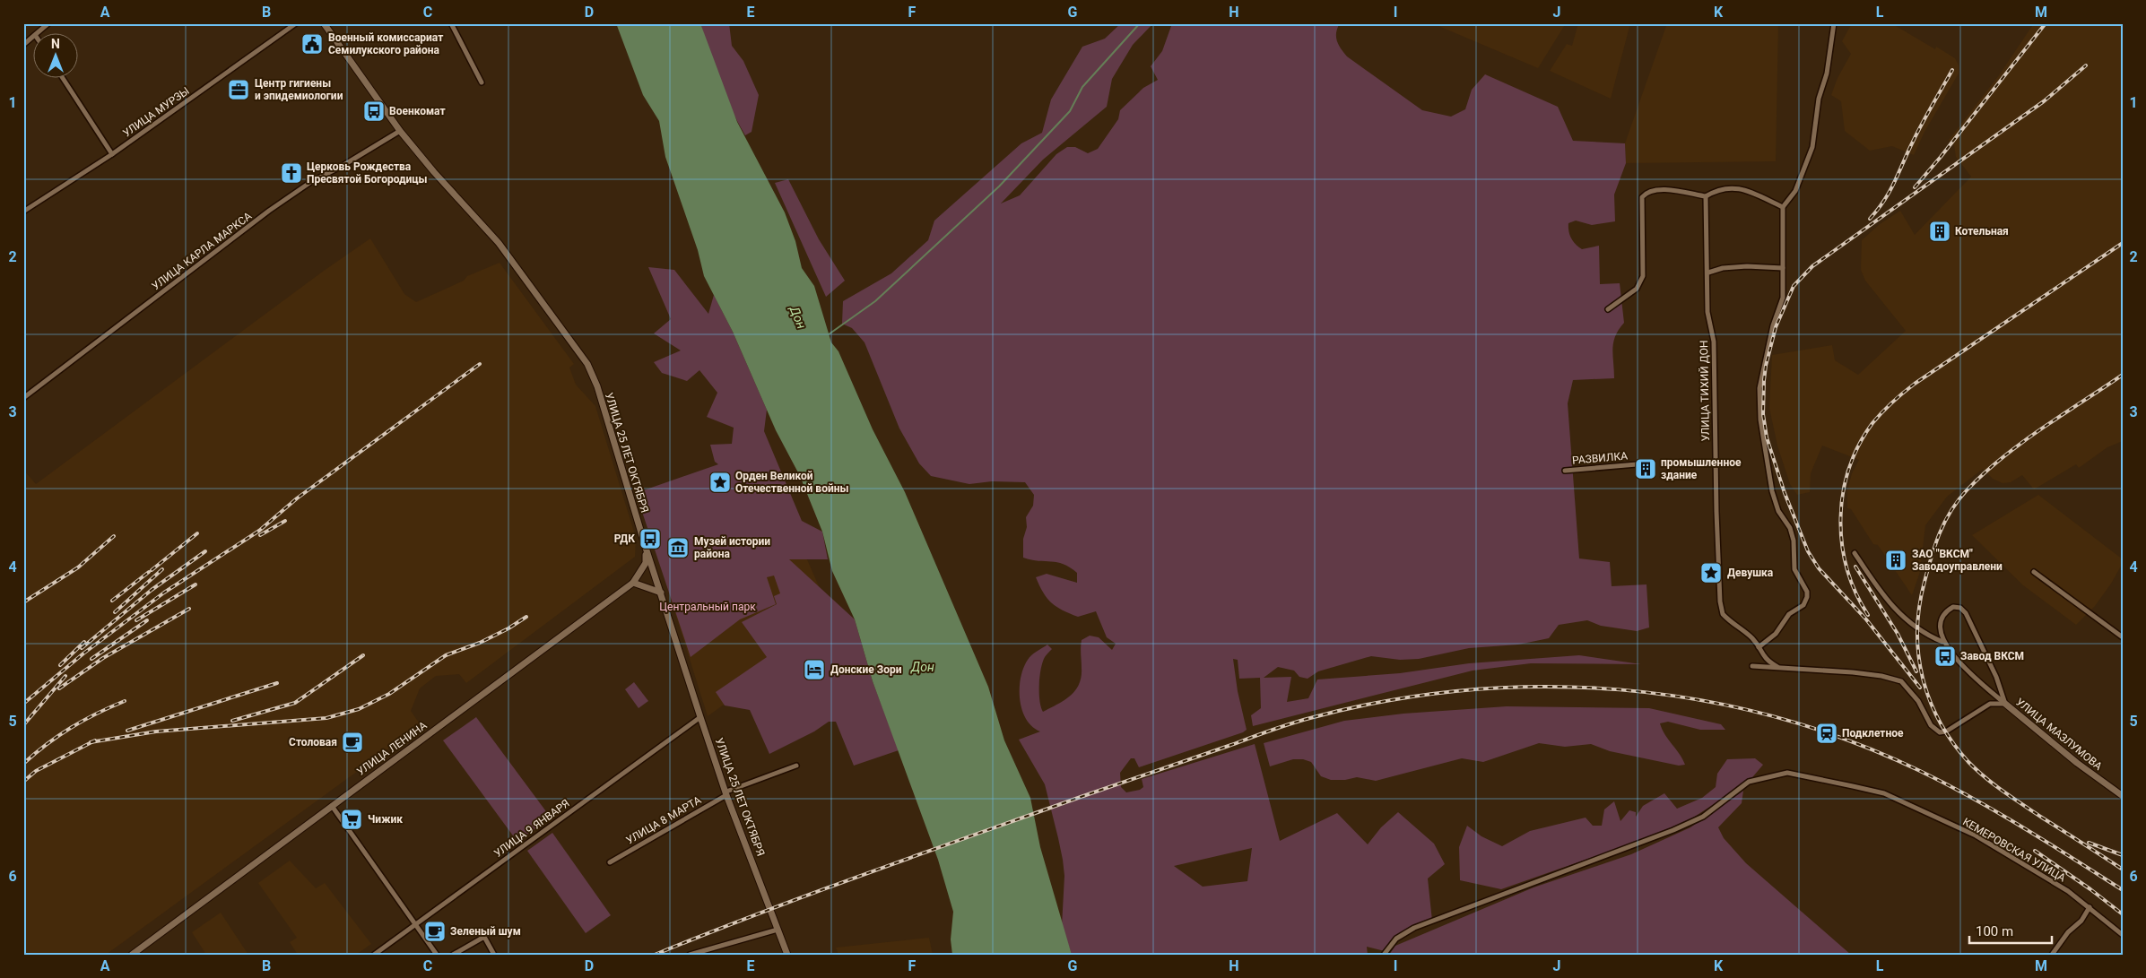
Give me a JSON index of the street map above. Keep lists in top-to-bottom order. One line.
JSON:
{"streets":{"street":["УЛИЦА МУРЗЫ","УЛИЦА КАРЛА МАРКСА","УЛИЦА ТИХИЙ ДОН","УЛИЦА 25 ЛЕТ ОКТЯБРЯ","РАЗВИЛКА","УЛИЦА МАЗЛУМОВА","УЛИЦА ЛЕНИНА","УЛИЦА 8 МАРТА","УЛИЦА 9 ЯНВАРЯ","КЕМЕРОВСКАЯ УЛИЦА"]},"crossings":[["УЛИЦА КАРЛА МАРКСА","УЛИЦА 25 ЛЕТ ОКТЯБРЯ"],["УЛИЦА 25 ЛЕТ ОКТЯБРЯ","УЛИЦА ЛЕНИНА"],["УЛИЦА 25 ЛЕТ ОКТЯБРЯ","УЛИЦА 8 МАРТА"],["УЛИЦА 25 ЛЕТ ОКТЯБРЯ","УЛИЦА 9 ЯНВАРЯ"]],"water":["Дон"],"parks":["Центральный парк"],"places":{"public building":["Военный комиссариат Семилукского района"],"office":["Центр гигиены и эпидемиологии"],"bus stop":["Военкомат","РДК","Завод ВКСМ"],"church":["Церковь Рождества Пресвятой Богородицы"],"building":["Котельная","промышленное здание","ЗАО \"ВКСМ\" Заводоуправлени"],"place":["Орден Великой Отечественной войны","Девушка"],"museum":["Музей истории района"],"hotel":["Донские Зори"],"station":["Подклетное"],"cafe":["Столовая","Зеленый шум"],"supermarket":["Чижик"]},"scale_bar":"100 m","north":"top","grid":{"columns":["A","B","C","D","E","F","G","H","I","J","K","L","M"],"rows":["1","2","3","4","5","6"]}}
